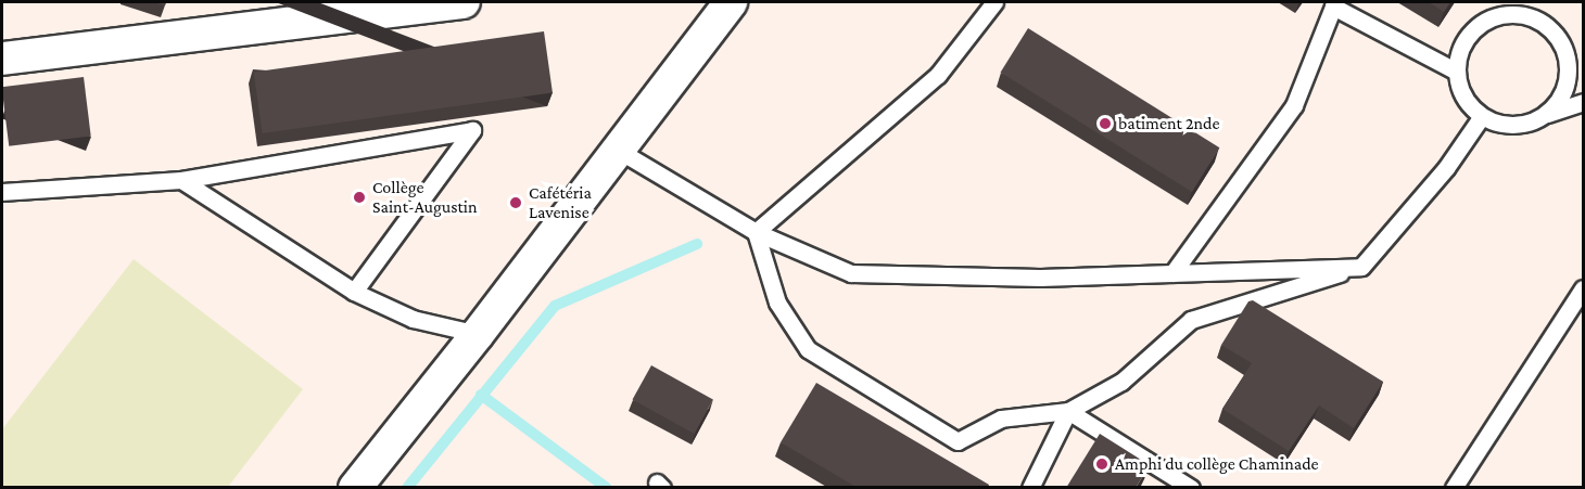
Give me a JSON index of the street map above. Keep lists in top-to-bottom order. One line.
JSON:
{"places":["batiment 2nde","Collège Saint-Augustin","Cafétéria Lavenise","Amphi du collège Chaminade"]}
